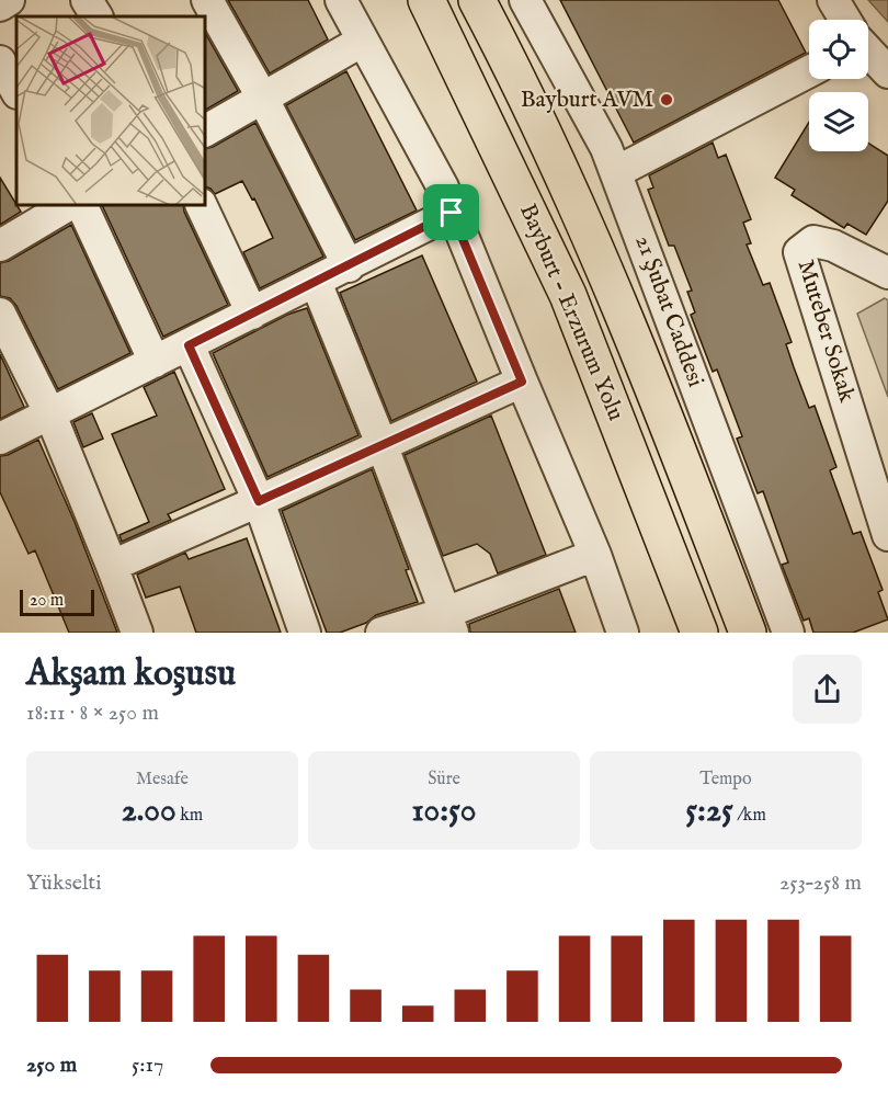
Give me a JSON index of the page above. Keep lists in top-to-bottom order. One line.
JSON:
{"streets":{"highway":["Bayburt - Erzurum Yolu"],"street":["21 Şubat Caddesi","Muteber Sokak"]},"places":["Bayburt AVM"],"scale_bar":"20 m","page":{"scale":"20 m","heading":["Akşam koşusu","18:11 · 8 × 250 m"],"stats":[["Mesafe","2.00 km"],["Süre","10:50"],["Tempo","5:25 /km"]],"chart":["Yükselti","253–258 m"],"list":[{"name":"250 m","note":"5:17"}]}}
